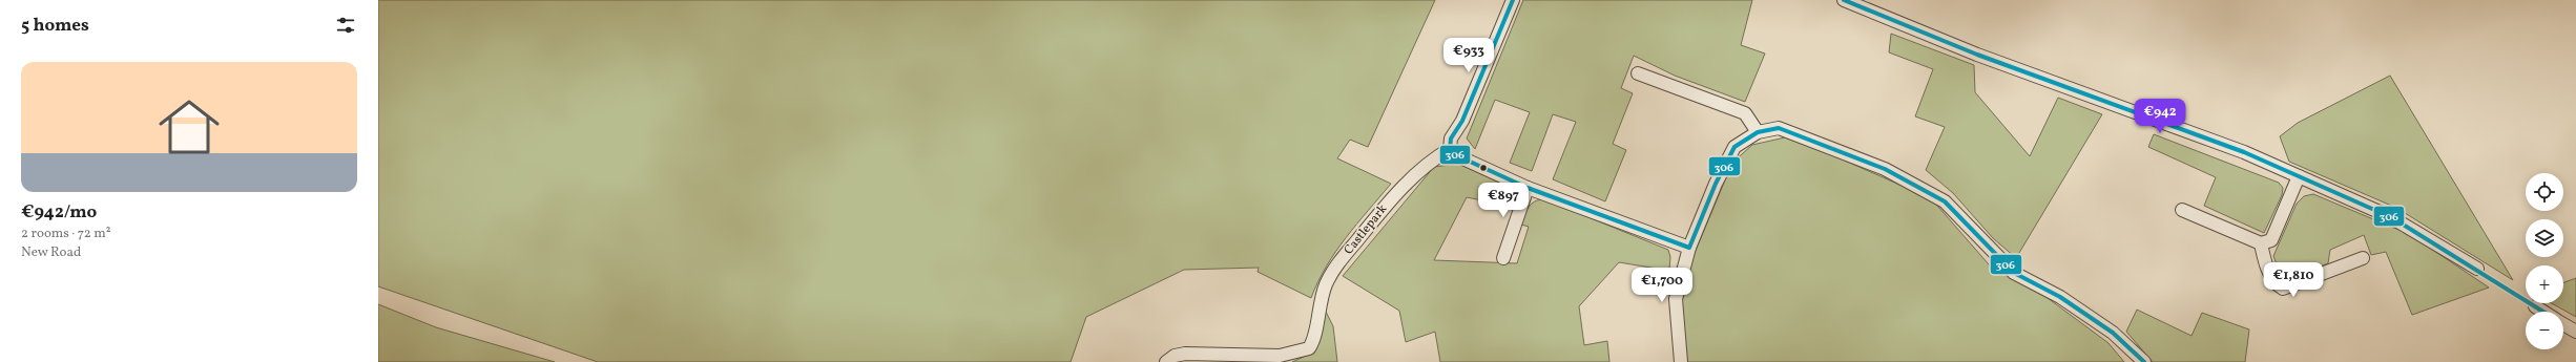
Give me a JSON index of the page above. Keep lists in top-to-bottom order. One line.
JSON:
{"streets":{"street":["Castlepark"]},"lines":["transit line 306"],"page":{"heading":"5 homes","price":["€933","€942","€897","€1,810","€1,700"],"list":[{"name":"€942/mo","note":"2 rooms · 72 m² · New Road"}],"map_buttons":["+","−"]}}
